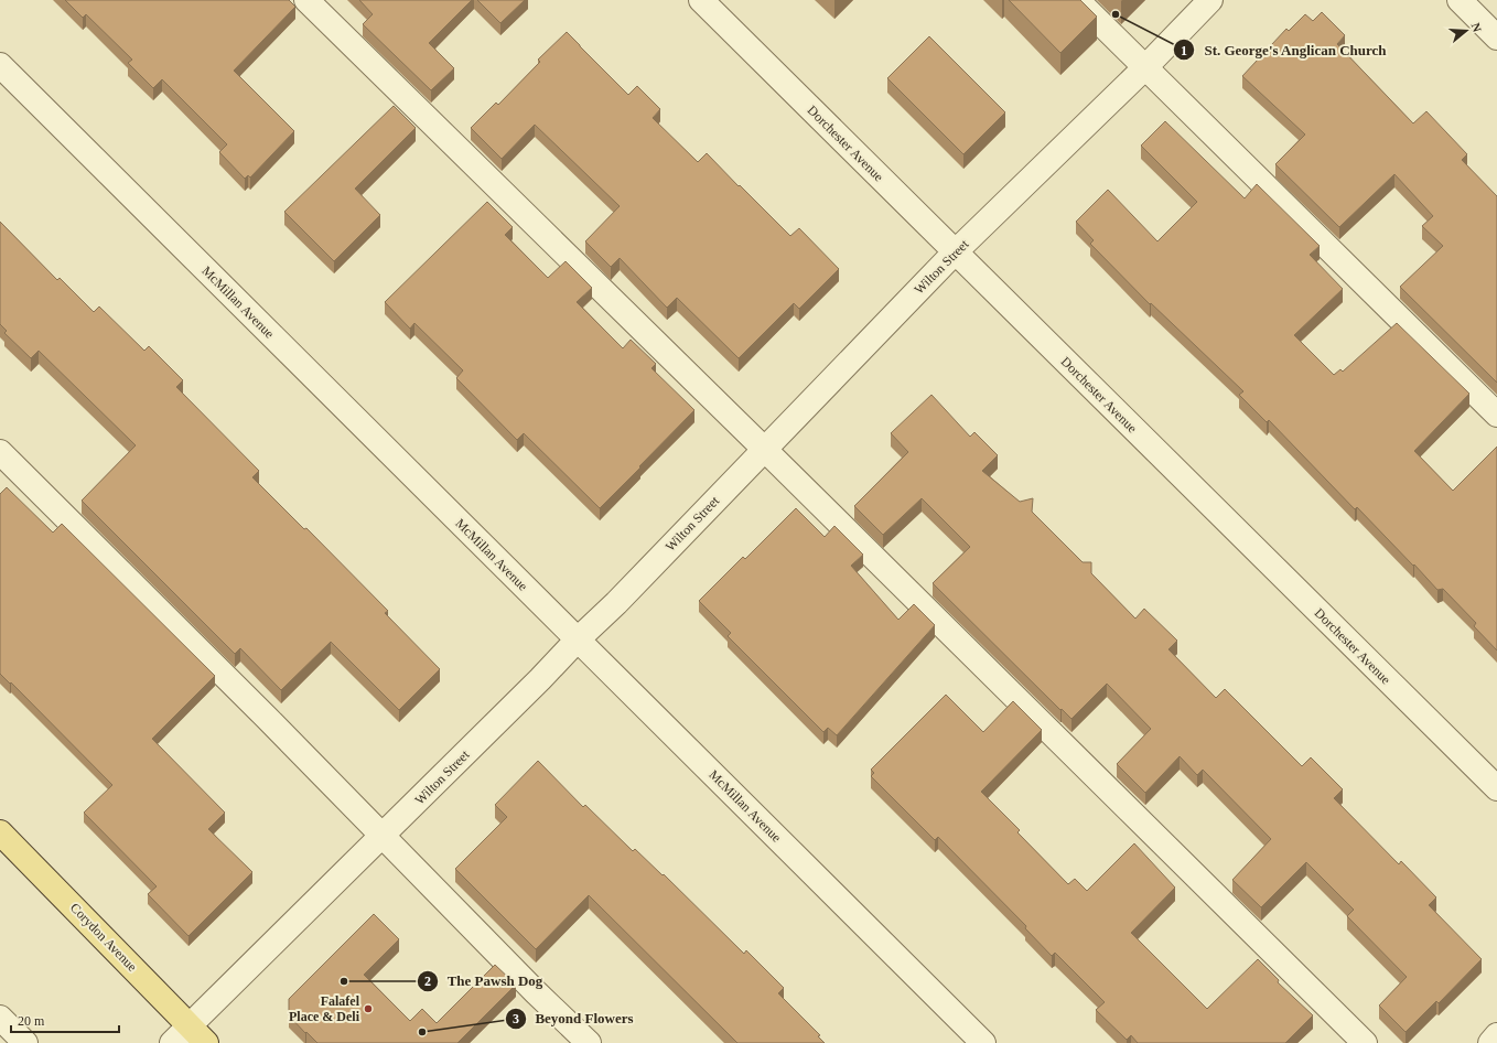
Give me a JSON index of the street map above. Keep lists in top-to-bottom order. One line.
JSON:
{"streets":{"main road":["Corydon Avenue"],"street":["Dorchester Avenue","Wilton Street","McMillan Avenue"]},"crossings":[["Dorchester Avenue","Wilton Street"],["Wilton Street","McMillan Avenue"],["Wilton Street","Corydon Avenue"]],"places":["St. George's Anglican Church","The Pawsh Dog","Falafel Place & Deli","Beyond Flowers"],"scale_bar":"20 m","north":"right"}
